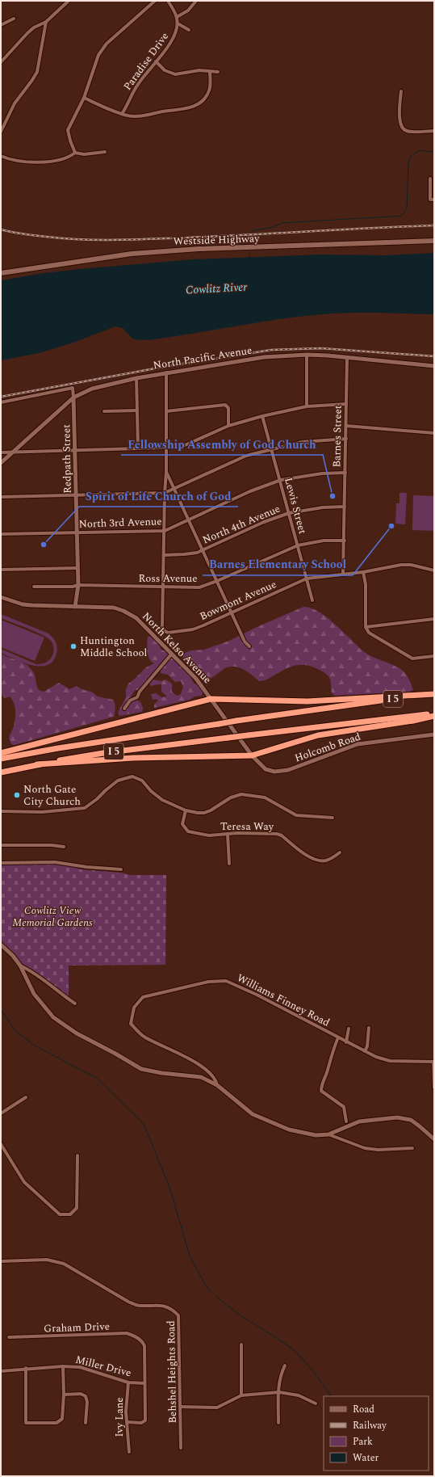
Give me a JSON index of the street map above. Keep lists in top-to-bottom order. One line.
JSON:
{"streets":{"highway":["I 5"],"main road":["Westside Highway"],"street":["Paradise Drive","North Pacific Avenue","Barnes Street","Redpath Street","Lewis Street","North 3rd Avenue","North 4th Avenue","Ross Avenue","Bowmont Avenue","North Kelso Avenue","Holcomb Road","Teresa Way","Williams Finney Road","Graham Drive","Miller Drive","Behshel Heights Road","Ivy Lane"]},"crossings":[["North Pacific Avenue","Barnes Street"],["North Pacific Avenue","Redpath Street"],["Barnes Street","North 3rd Avenue"],["Barnes Street","North 4th Avenue"],["Barnes Street","Ross Avenue"],["Barnes Street","Bowmont Avenue"],["Redpath Street","North 3rd Avenue"],["Redpath Street","Ross Avenue"],["Redpath Street","North Kelso Avenue"],["Lewis Street","North 3rd Avenue"],["Lewis Street","North 4th Avenue"],["Lewis Street","Ross Avenue"],["Lewis Street","Bowmont Avenue"],["Ross Avenue","Bowmont Avenue"],["North Kelso Avenue","Holcomb Road"],["Graham Drive","Miller Drive"],["Miller Drive","Ivy Lane"]],"water":["Cowlitz River"],"parks":["Cowlitz View Memorial Gardens"],"places":["Fellowship Assembly of God Church","Barnes Elementary School","Spirit of Life Church of God","Huntington Middle School","North Gate City Church"],"legend":["Road","Railway","Park","Water"]}
